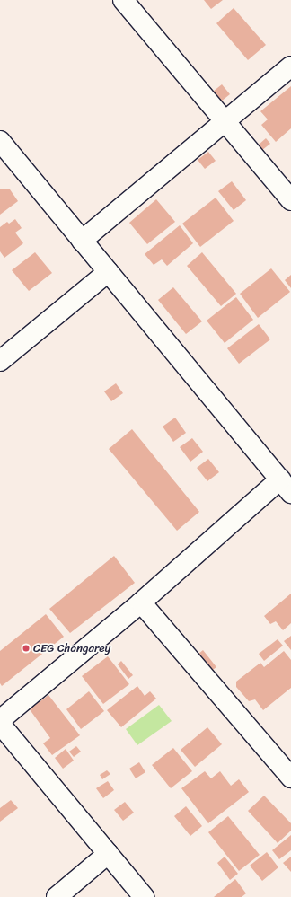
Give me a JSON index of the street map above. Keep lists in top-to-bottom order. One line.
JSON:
{"places":["CEG Changarey"]}
